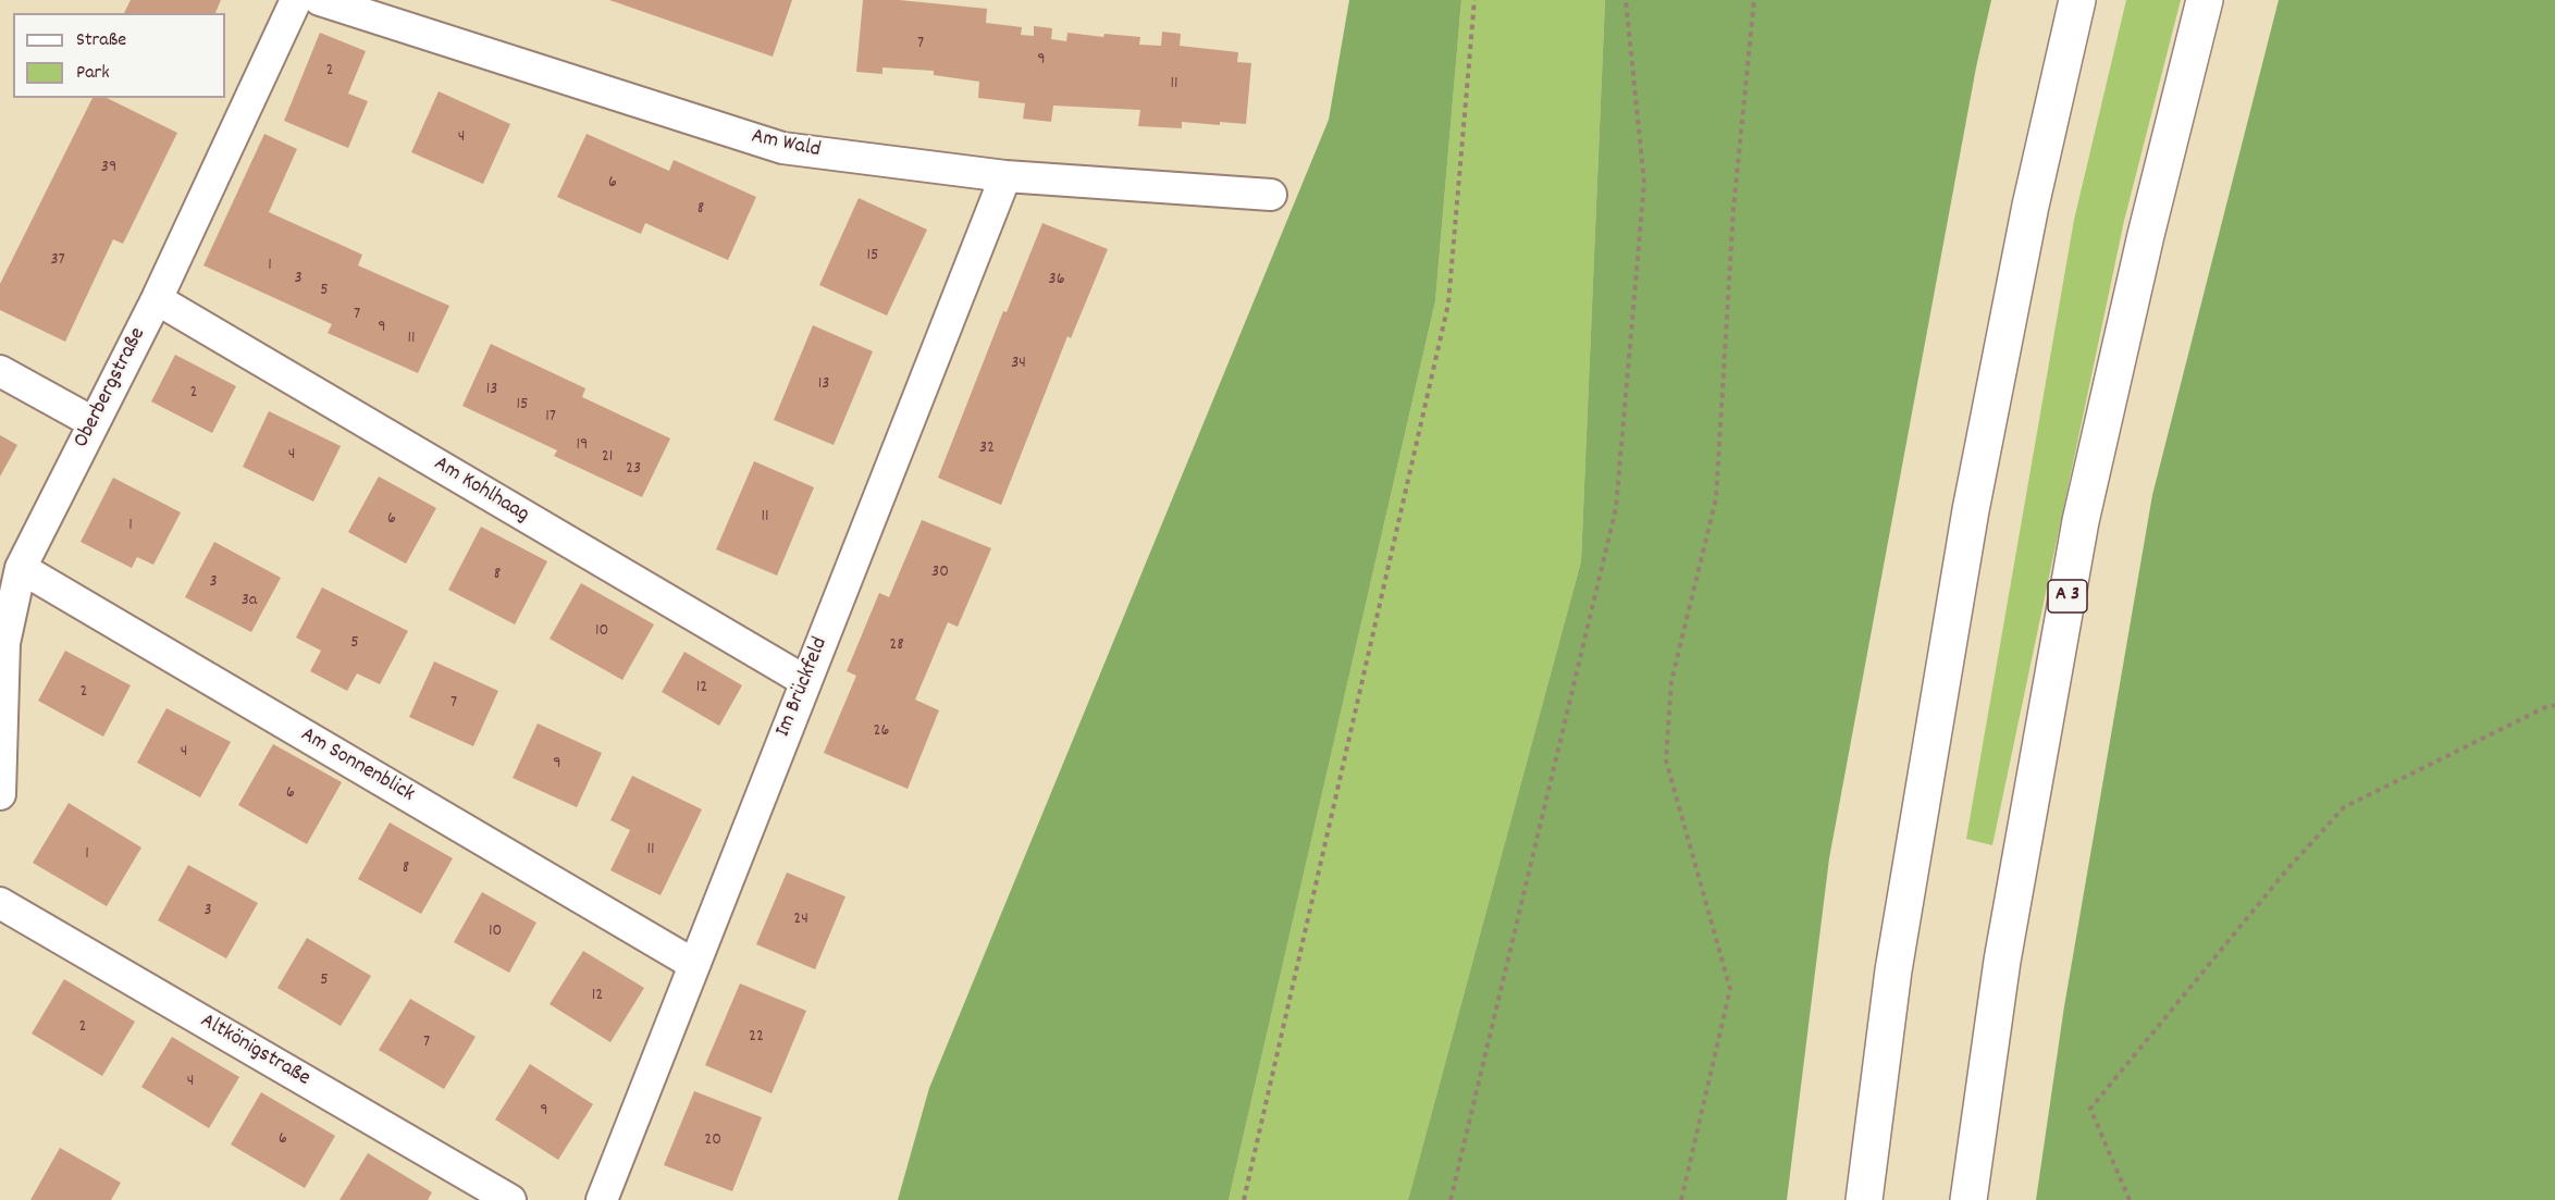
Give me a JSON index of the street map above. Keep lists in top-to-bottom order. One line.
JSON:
{"streets":{"highway":["A 3"],"street":["Am Wald","Oberbergstraße","Am Kohlhaag","Im Brückfeld","Am Sonnenblick","Altkönigstraße"]},"crossings":[["Am Wald","Im Brückfeld"],["Oberbergstraße","Am Kohlhaag"],["Oberbergstraße","Am Sonnenblick"],["Am Kohlhaag","Im Brückfeld"],["Im Brückfeld","Am Sonnenblick"]],"house_numbers":["7","9","2","11","4","39","6","8","15","37","1","3","36","5","7","9","11","34","13","13","2","15","17","19","32","4","21","23","11","6","1","30","8","3","3a","10","5","28","12","2","7","26","4","9","6","11","1","8","3","24","10","5","12","2","22","7","4","9","6","20"],"legend":["Straße","Park"]}
